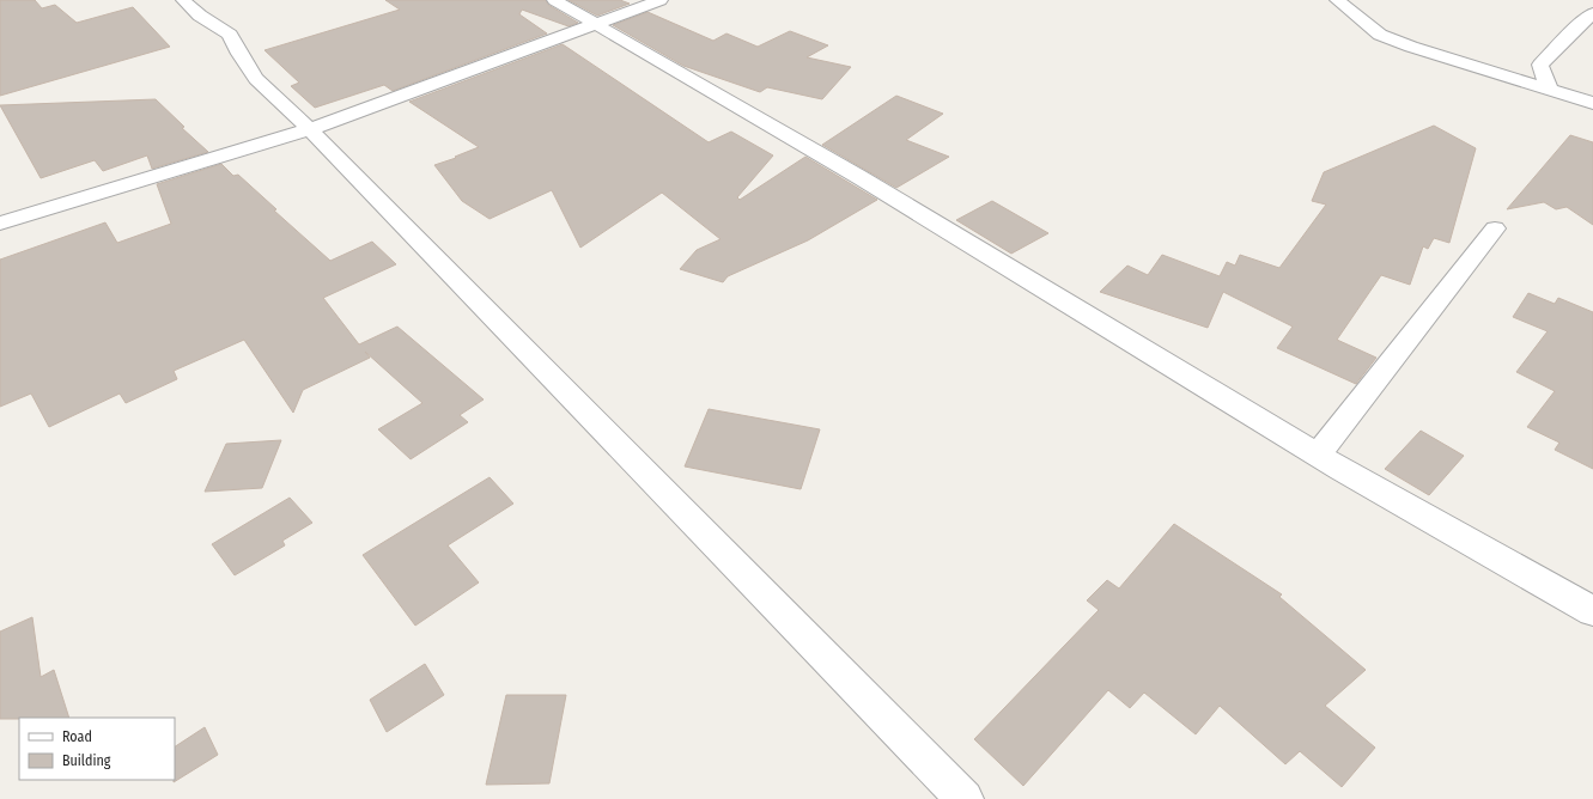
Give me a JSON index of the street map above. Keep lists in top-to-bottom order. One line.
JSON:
{"legend":["Road","Building"]}
